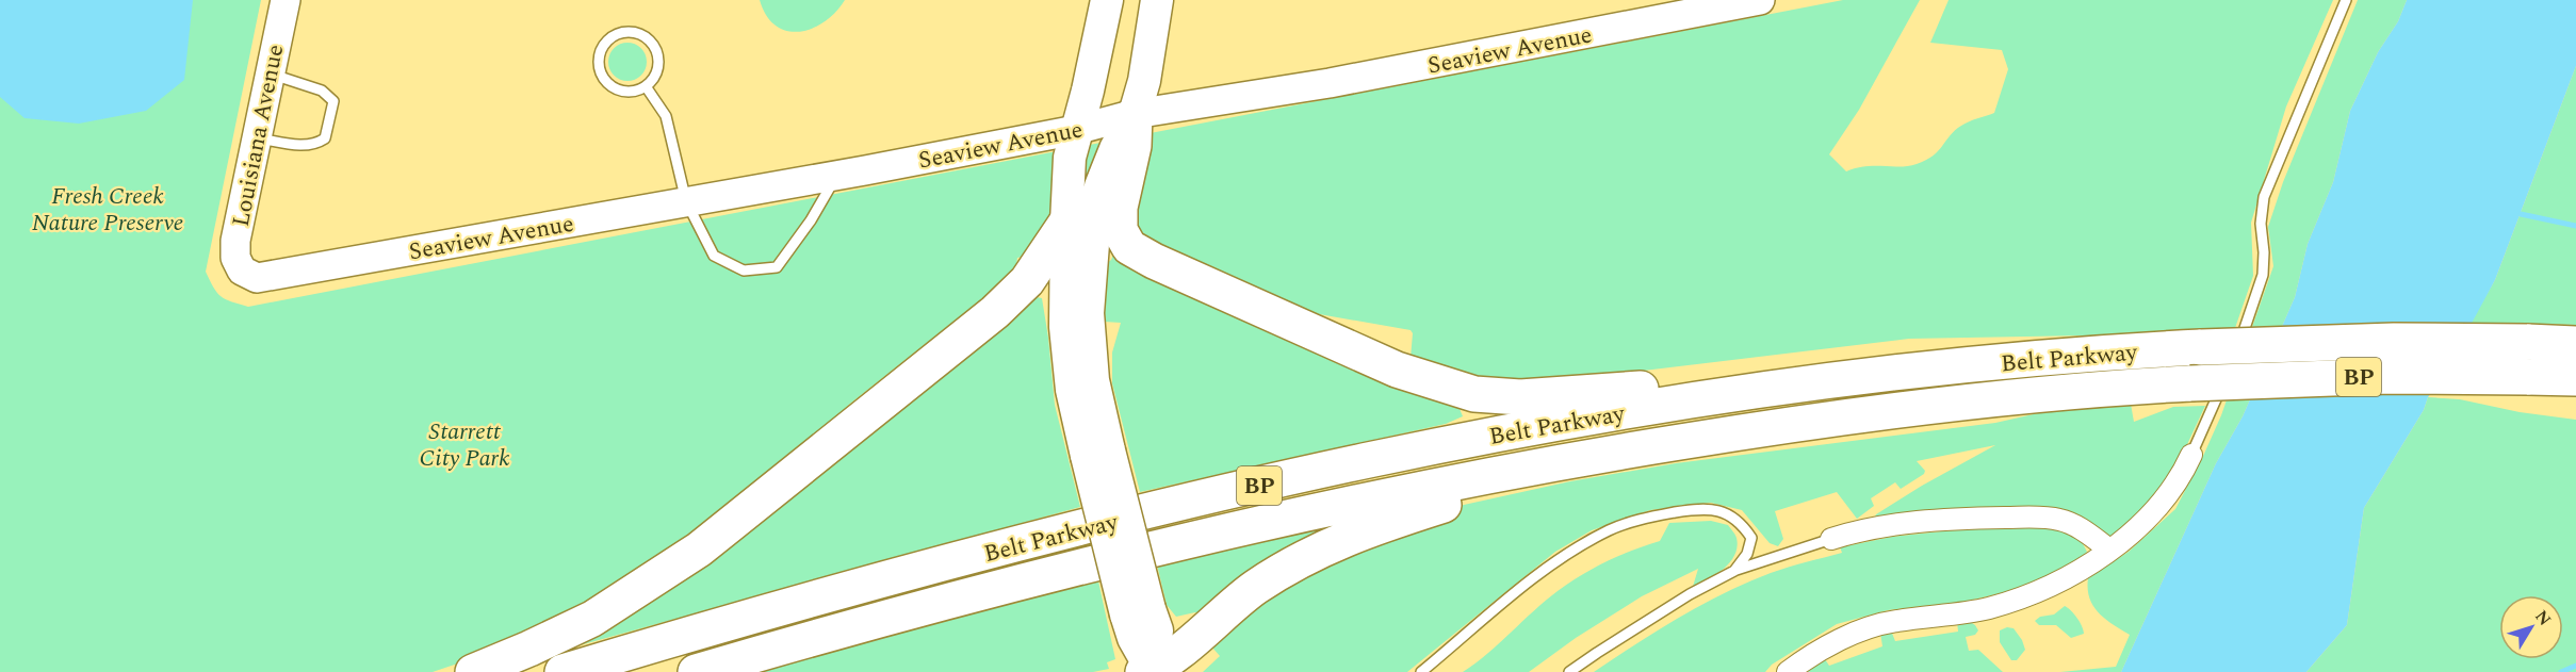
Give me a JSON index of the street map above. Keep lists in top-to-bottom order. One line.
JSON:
{"streets":{"highway":["Belt Parkway","BP"],"street":["Seaview Avenue","Louisiana Avenue"]},"crossings":[["Seaview Avenue","Louisiana Avenue"]],"parks":["Fresh Creek Nature Preserve","Starrett City Park"],"north":"top right"}
